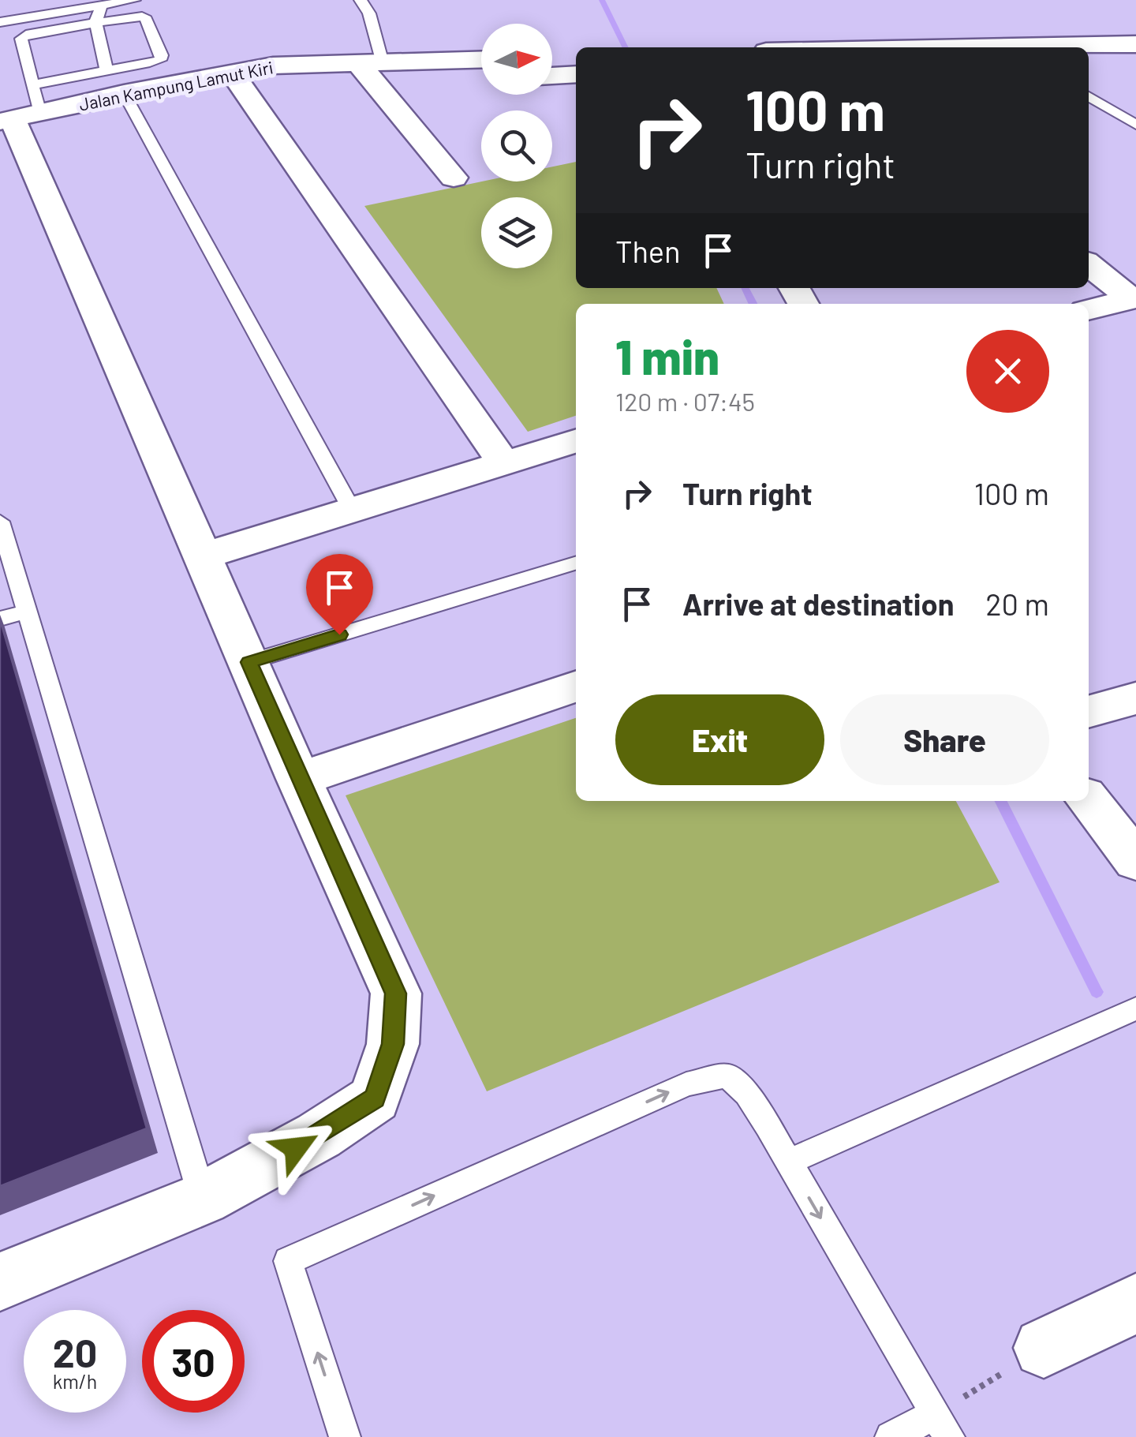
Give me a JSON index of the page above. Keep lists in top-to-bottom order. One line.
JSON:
{"streets":{"street":["Jalan Kampung Lamut Kiri"]},"north":"right","page":{"turn":["100 m","Turn right"],"then":"Then","heading":["1 min","120 m · 07:45"],"list":[{"name":"Turn right","value":"100 m"},{"name":"Arrive at destination","value":"20 m"}],"buttons":["Exit","Share"],"speed":"20 km/h","limit":"30"}}
